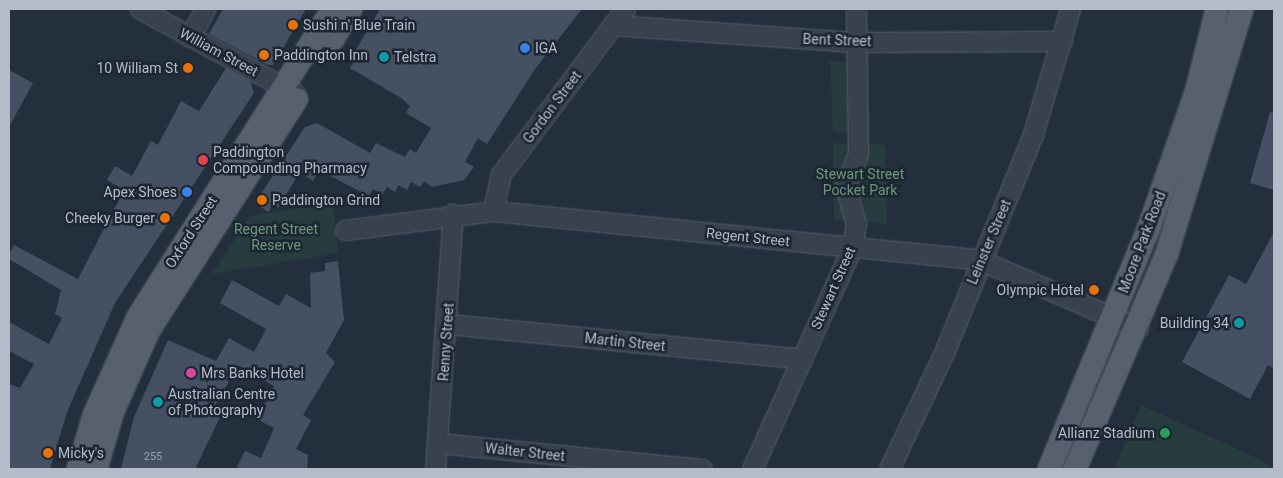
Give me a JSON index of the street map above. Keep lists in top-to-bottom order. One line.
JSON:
{"streets":{"main road":["Oxford Street","Moore Park Road"],"street":["Bent Street","William Street","Gordon Street","Regent Street","Leinster Street","Stewart Street","Renny Street","Martin Street","Walter Street"]},"crossings":[["Bent Street","Gordon Street"],["Bent Street","Leinster Street"],["Bent Street","Stewart Street"],["William Street","Oxford Street"],["Gordon Street","Regent Street"],["Regent Street","Leinster Street"],["Regent Street","Moore Park Road"],["Regent Street","Stewart Street"],["Regent Street","Renny Street"],["Stewart Street","Martin Street"],["Renny Street","Martin Street"],["Renny Street","Walter Street"]],"parks":["Stewart Street Pocket Park","Regent Street Reserve"],"places":["Sushi n' Blue Train","IGA","Paddington Inn","Telstra","10 William St","Paddington Compounding Pharmacy","Apex Shoes","Paddington Grind","Cheeky Burger","Olympic Hotel","Building 34","Mrs Banks Hotel","Australian Centre of Photography","Allianz Stadium","Micky's"],"house_numbers":["255"]}
